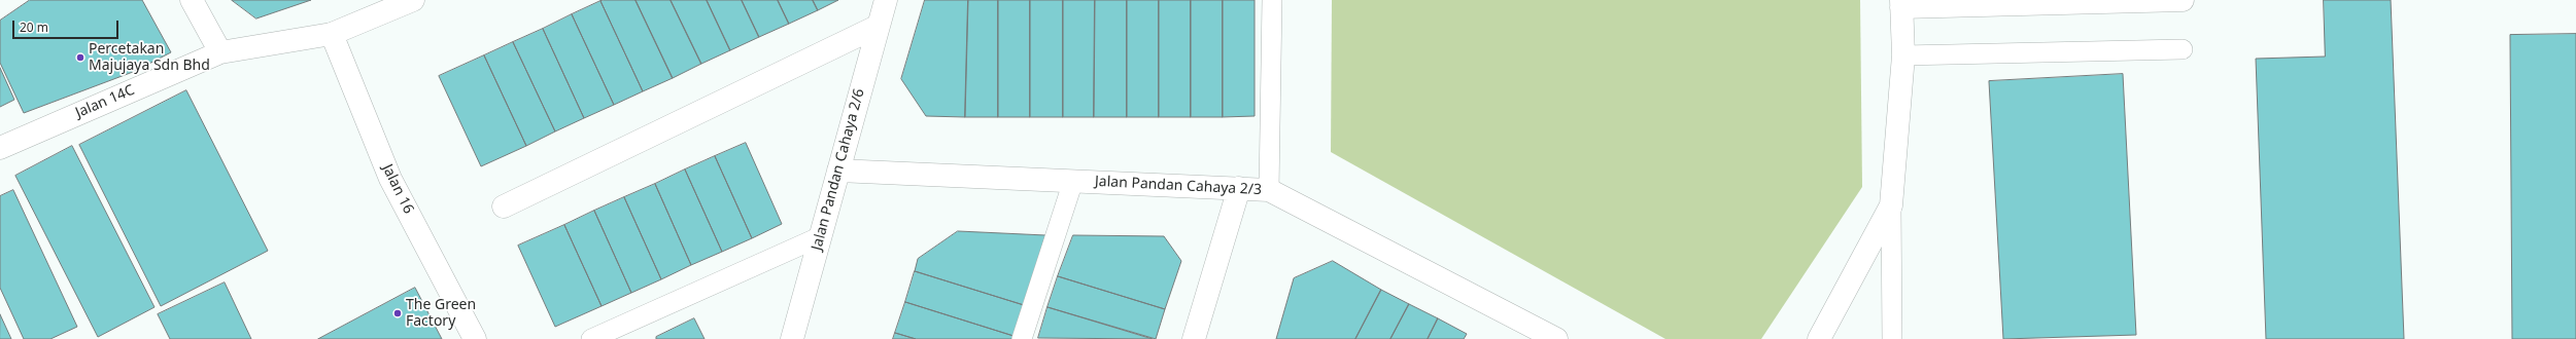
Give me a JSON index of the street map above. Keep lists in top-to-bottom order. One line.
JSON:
{"streets":{"street":["Jalan 14C","Jalan Pandan Cahaya 2/6","Jalan Pandan Cahaya 2/3","Jalan 16"]},"crossings":[["Jalan 14C","Jalan 16"],["Jalan Pandan Cahaya 2/6","Jalan Pandan Cahaya 2/3"]],"places":["Percetakan Majujaya Sdn Bhd","The Green Factory"],"scale_bar":"20 m"}
